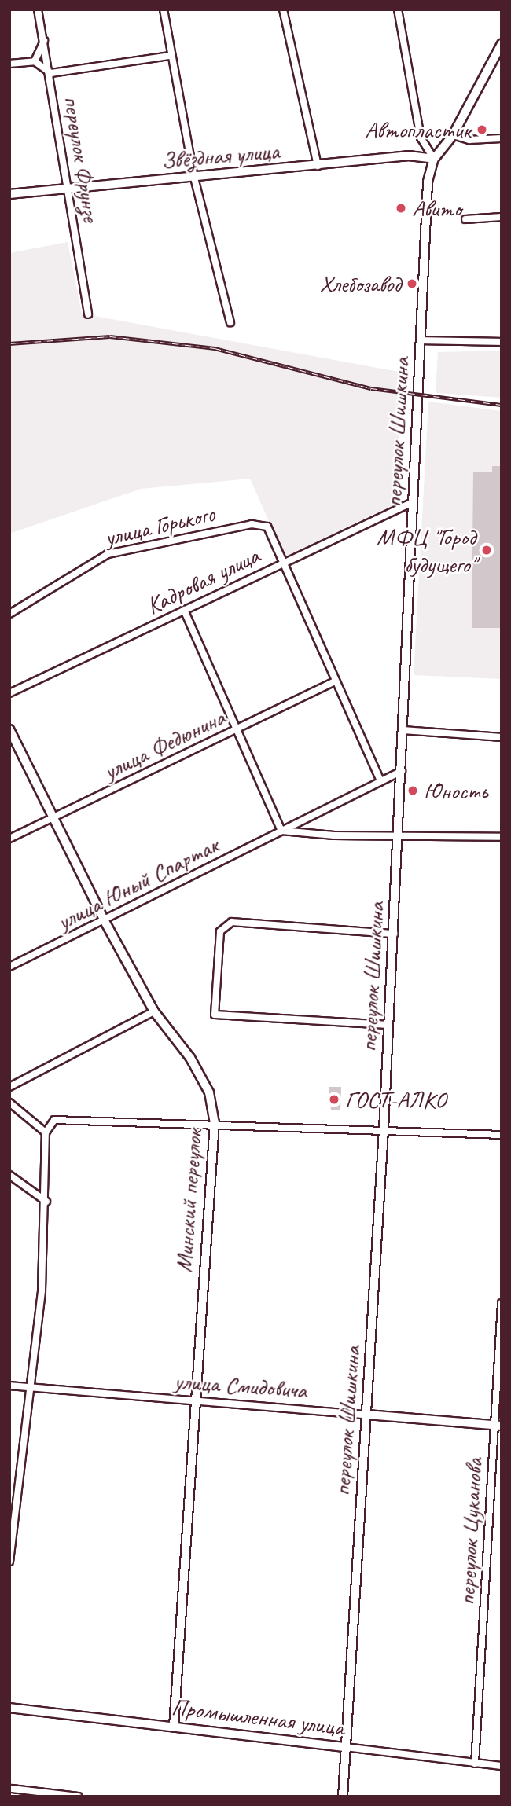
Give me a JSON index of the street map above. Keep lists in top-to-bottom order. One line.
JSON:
{"streets":{"main road":["Звёздная улица","переулок Шишкина","Промышленная улица"],"street":["переулок Фрунзе","улица Горького","Кадровая улица","улица Федюнина","улица Юный Спартак","Минский переулок","улица Смидовича","переулок Цуканова"]},"crossings":[["Звёздная улица","переулок Фрунзе"],["Звёздная улица","переулок Шишкина"],["переулок Шишкина","Кадровая улица"],["переулок Шишкина","улица Юный Спартак"],["переулок Шишкина","улица Смидовича"],["переулок Шишкина","Промышленная улица"],["улица Горького","Кадровая улица"],["улица Федюнина","Минский переулок"],["улица Юный Спартак","Минский переулок"],["Минский переулок","улица Смидовича"],["Минский переулок","Промышленная улица"],["улица Смидовича","переулок Цуканова"],["переулок Цуканова","Промышленная улица"]],"places":["Автопластик","Авито","Хлебозавод","МФЦ \"Город будущего\"","Юность","ГОСТ-АЛКО"]}
